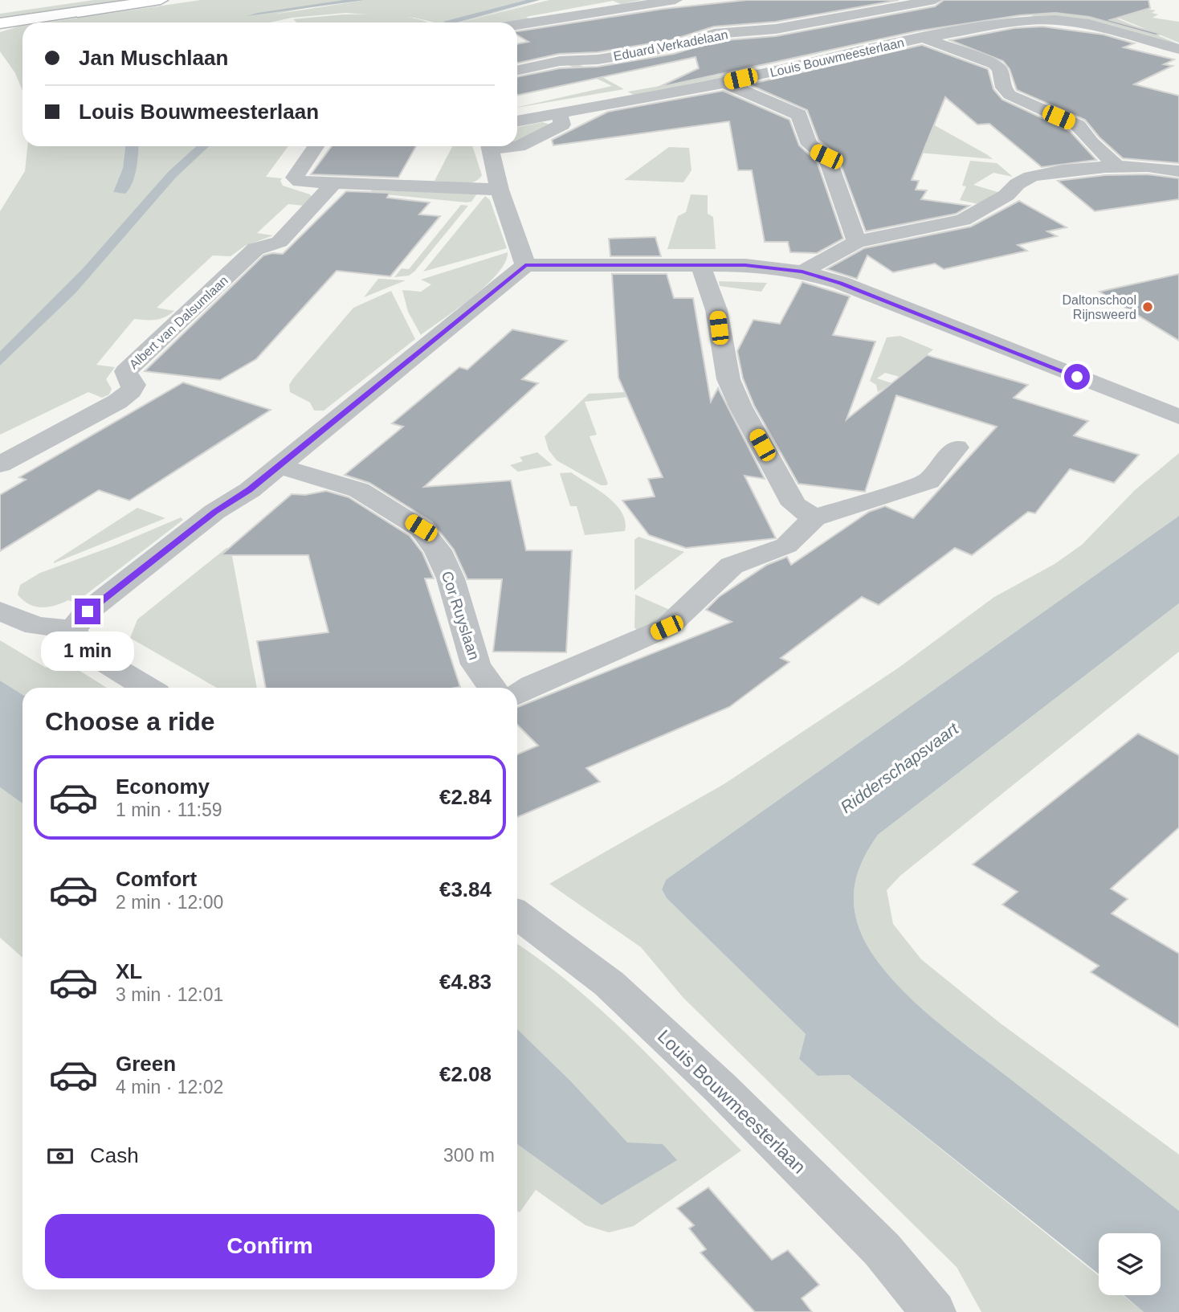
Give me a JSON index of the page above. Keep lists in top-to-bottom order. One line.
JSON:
{"streets":{"street":["Eduard Verkadelaan","Louis Bouwmeesterlaan","Albert van Dalsumlaan","Cor Ruyslaan"]},"crossings":[["Eduard Verkadelaan","Louis Bouwmeesterlaan"]],"water":["Ridderschapsvaart"],"places":["Daltonschool Rijnsweerd"],"page":{"banner":["Jan Muschlaan","Louis Bouwmeesterlaan"],"bubble":"1 min","heading":"Choose a ride","list":[{"name":"Economy","note":"1 min · 11:59","value":"€2.84"},{"name":"Comfort","note":"2 min · 12:00","value":"€3.84"},{"name":"XL","note":"3 min · 12:01","value":"€4.83"},{"name":"Green","note":"4 min · 12:02","value":"€2.08"}],"pay":["Cash","300 m"],"buttons":"Confirm"}}
